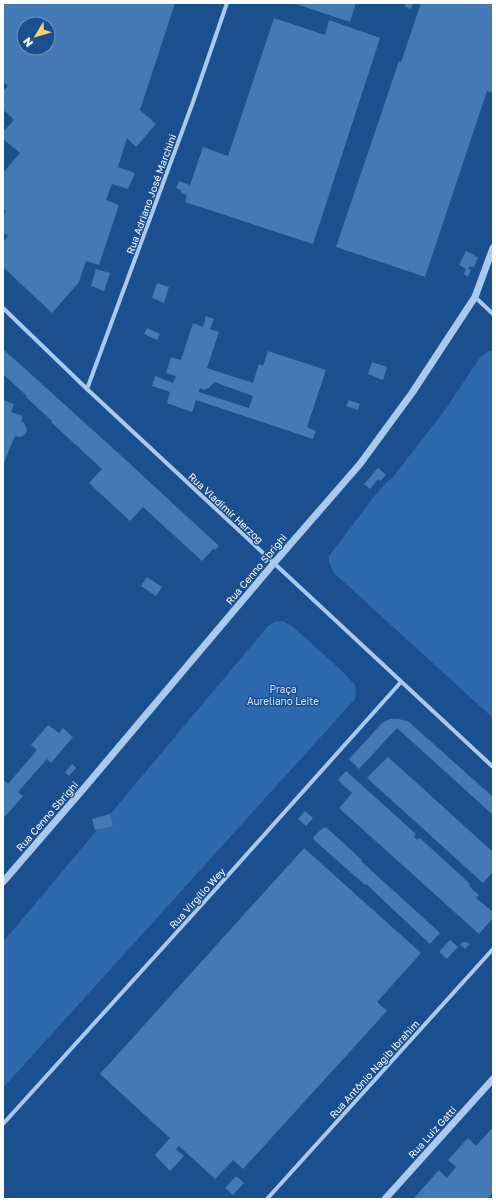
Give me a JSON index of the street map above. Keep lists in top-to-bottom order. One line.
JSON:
{"streets":{"street":["Rua Adriano José Marchini","Rua Vladimir Herzog","Rua Cenno Sbrighi","Rua Virgílio Wey","Rua Antônio Nagib Ibrahim","Rua Luiz Gatti"]},"crossings":[["Rua Adriano José Marchini","Rua Vladimir Herzog"],["Rua Vladimir Herzog","Rua Cenno Sbrighi"],["Rua Vladimir Herzog","Rua Virgílio Wey"]],"parks":["Praça Aureliano Leite"],"north":"bottom left"}
